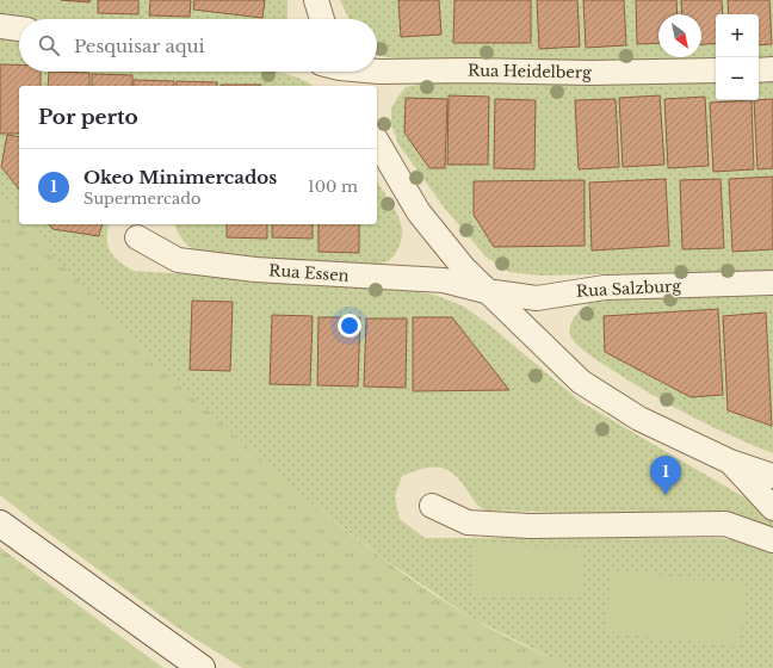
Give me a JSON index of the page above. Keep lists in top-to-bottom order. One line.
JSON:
{"streets":{"street":["Rua Heidelberg","Rua Essen","Rua Salzburg"]},"crossings":[["Rua Essen","Rua Salzburg"]],"north":"bottom right","page":{"map_buttons":["+","−"],"search":"Pesquisar aqui","heading":"Por perto","list":[{"mark":"1","name":"Okeo Minimercados","note":"Supermercado","value":"100 m"}],"pins":"1"}}
